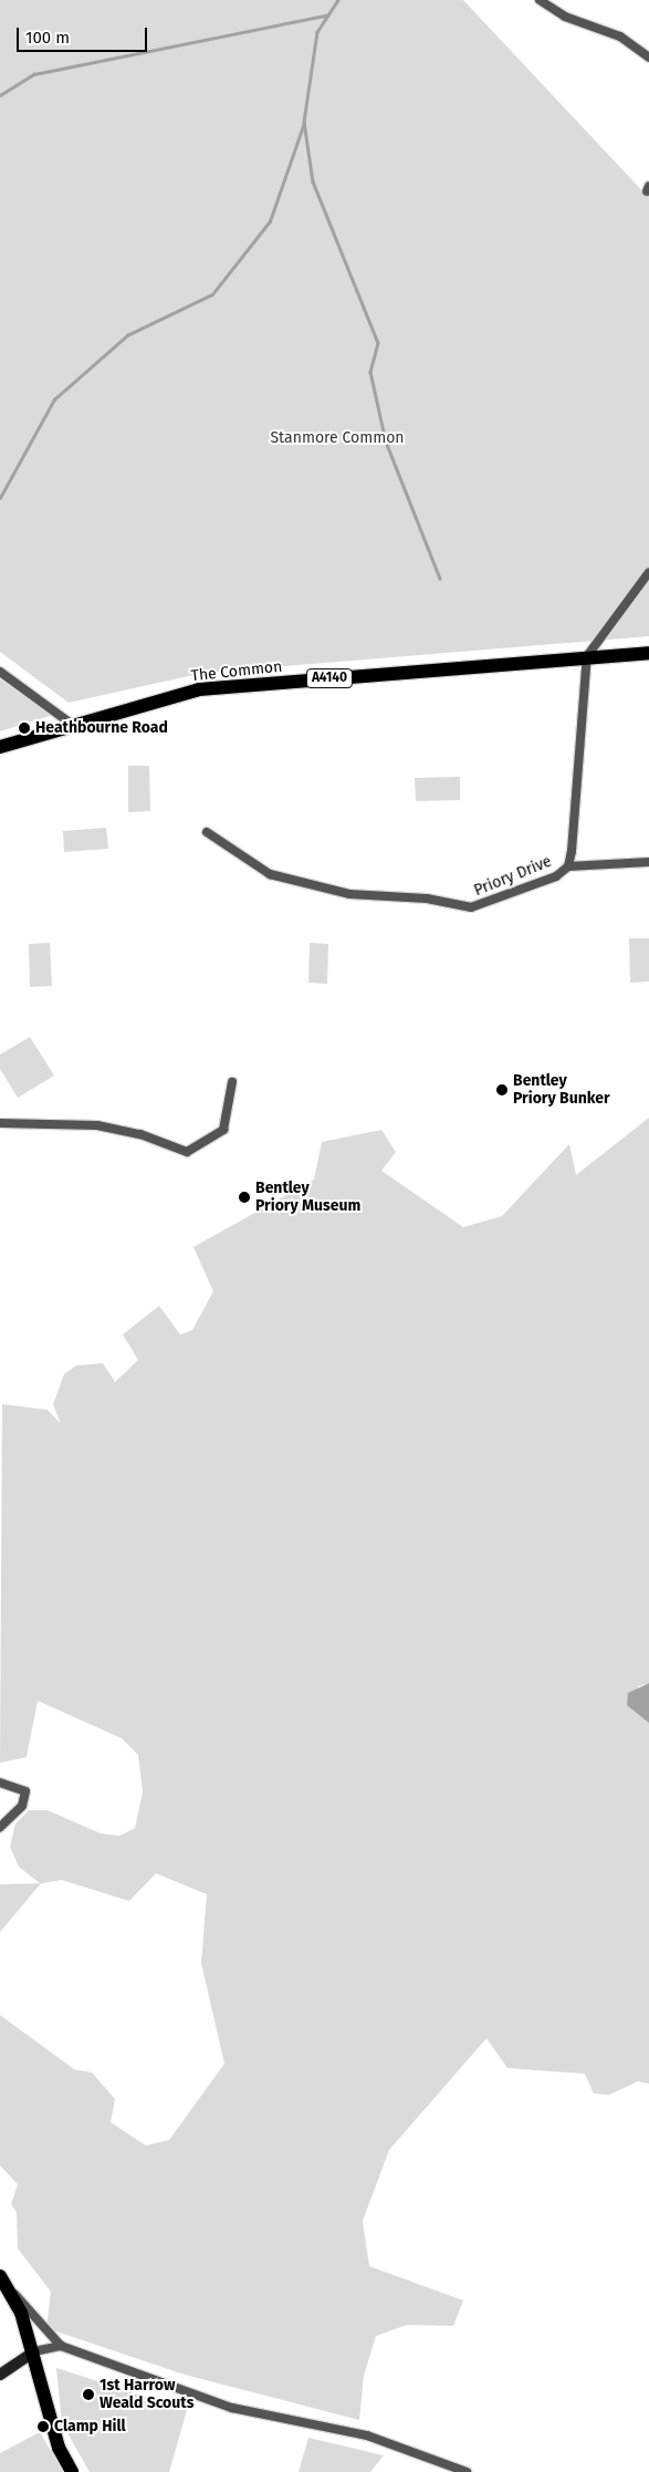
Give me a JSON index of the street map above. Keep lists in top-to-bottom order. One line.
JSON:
{"streets":{"main road":["The Common","A4140"],"street":["Priory Drive"]},"crossings":[["The Common","Priory Drive"]],"parks":["Stanmore Common"],"places":["Heathbourne Road","Bentley Priory Bunker","Bentley Priory Museum","1st Harrow Weald Scouts","Clamp Hill"],"scale_bar":"100 m"}
